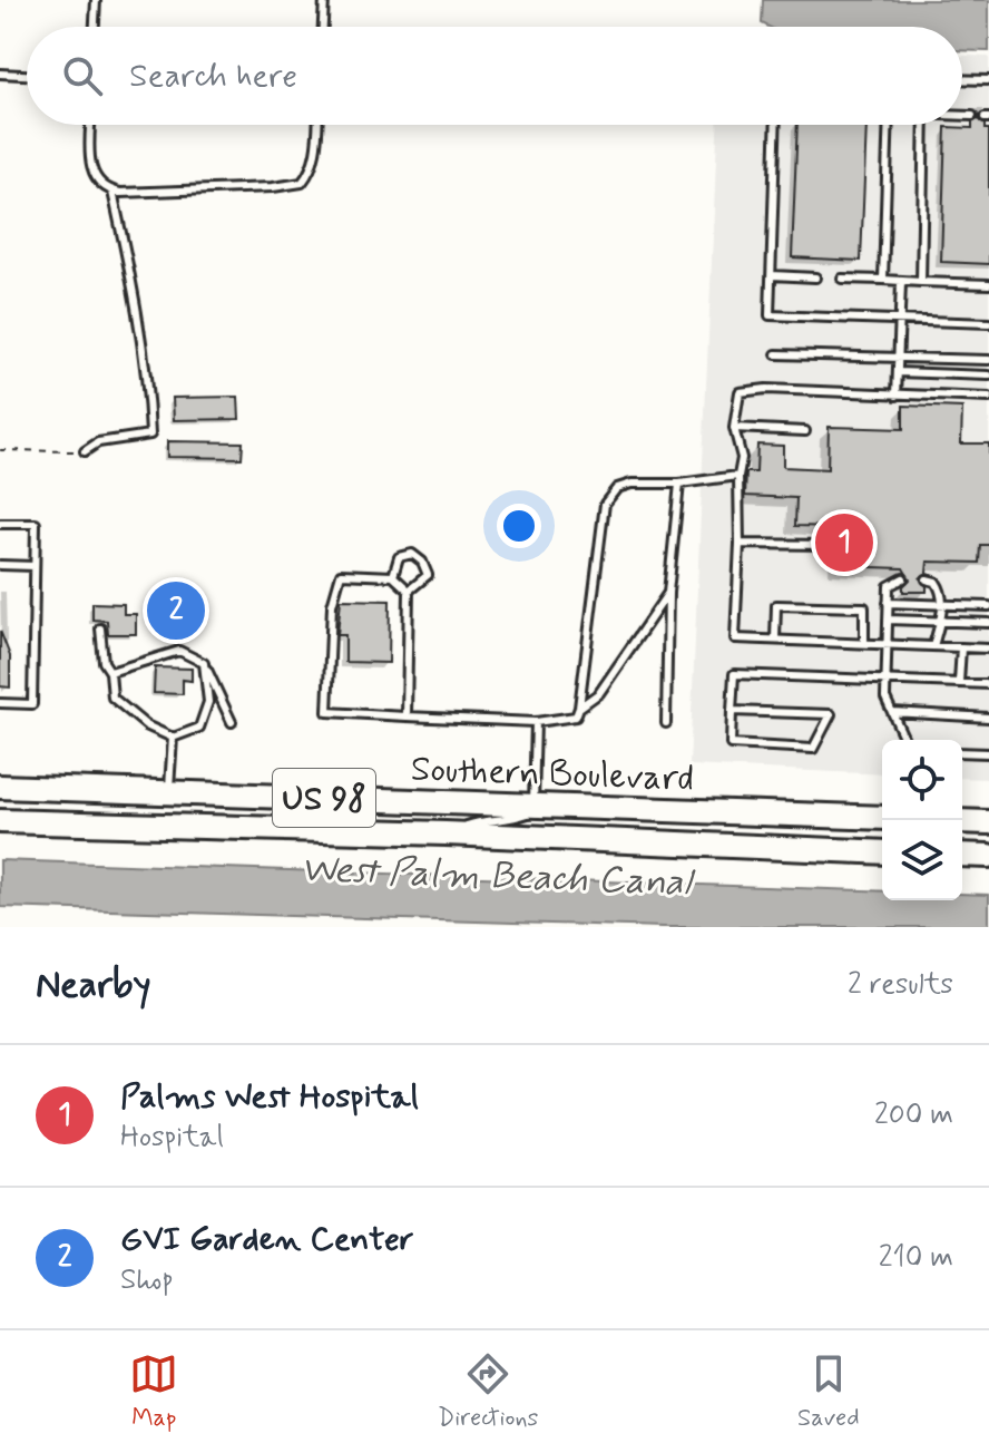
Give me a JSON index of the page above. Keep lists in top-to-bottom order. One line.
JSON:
{"streets":{"highway":["Southern Boulevard","US 98"]},"water":["West Palm Beach Canal"],"page":{"search":"Search here","pins":["1","2"],"heading":["Nearby","2 results"],"list":[{"mark":"1","name":"Palms West Hospital","note":"Hospital","value":"200 m"},{"mark":"2","name":"GVI Garden Center","note":"Shop","value":"210 m"}],"nav":["Map","Directions","Saved"]}}
